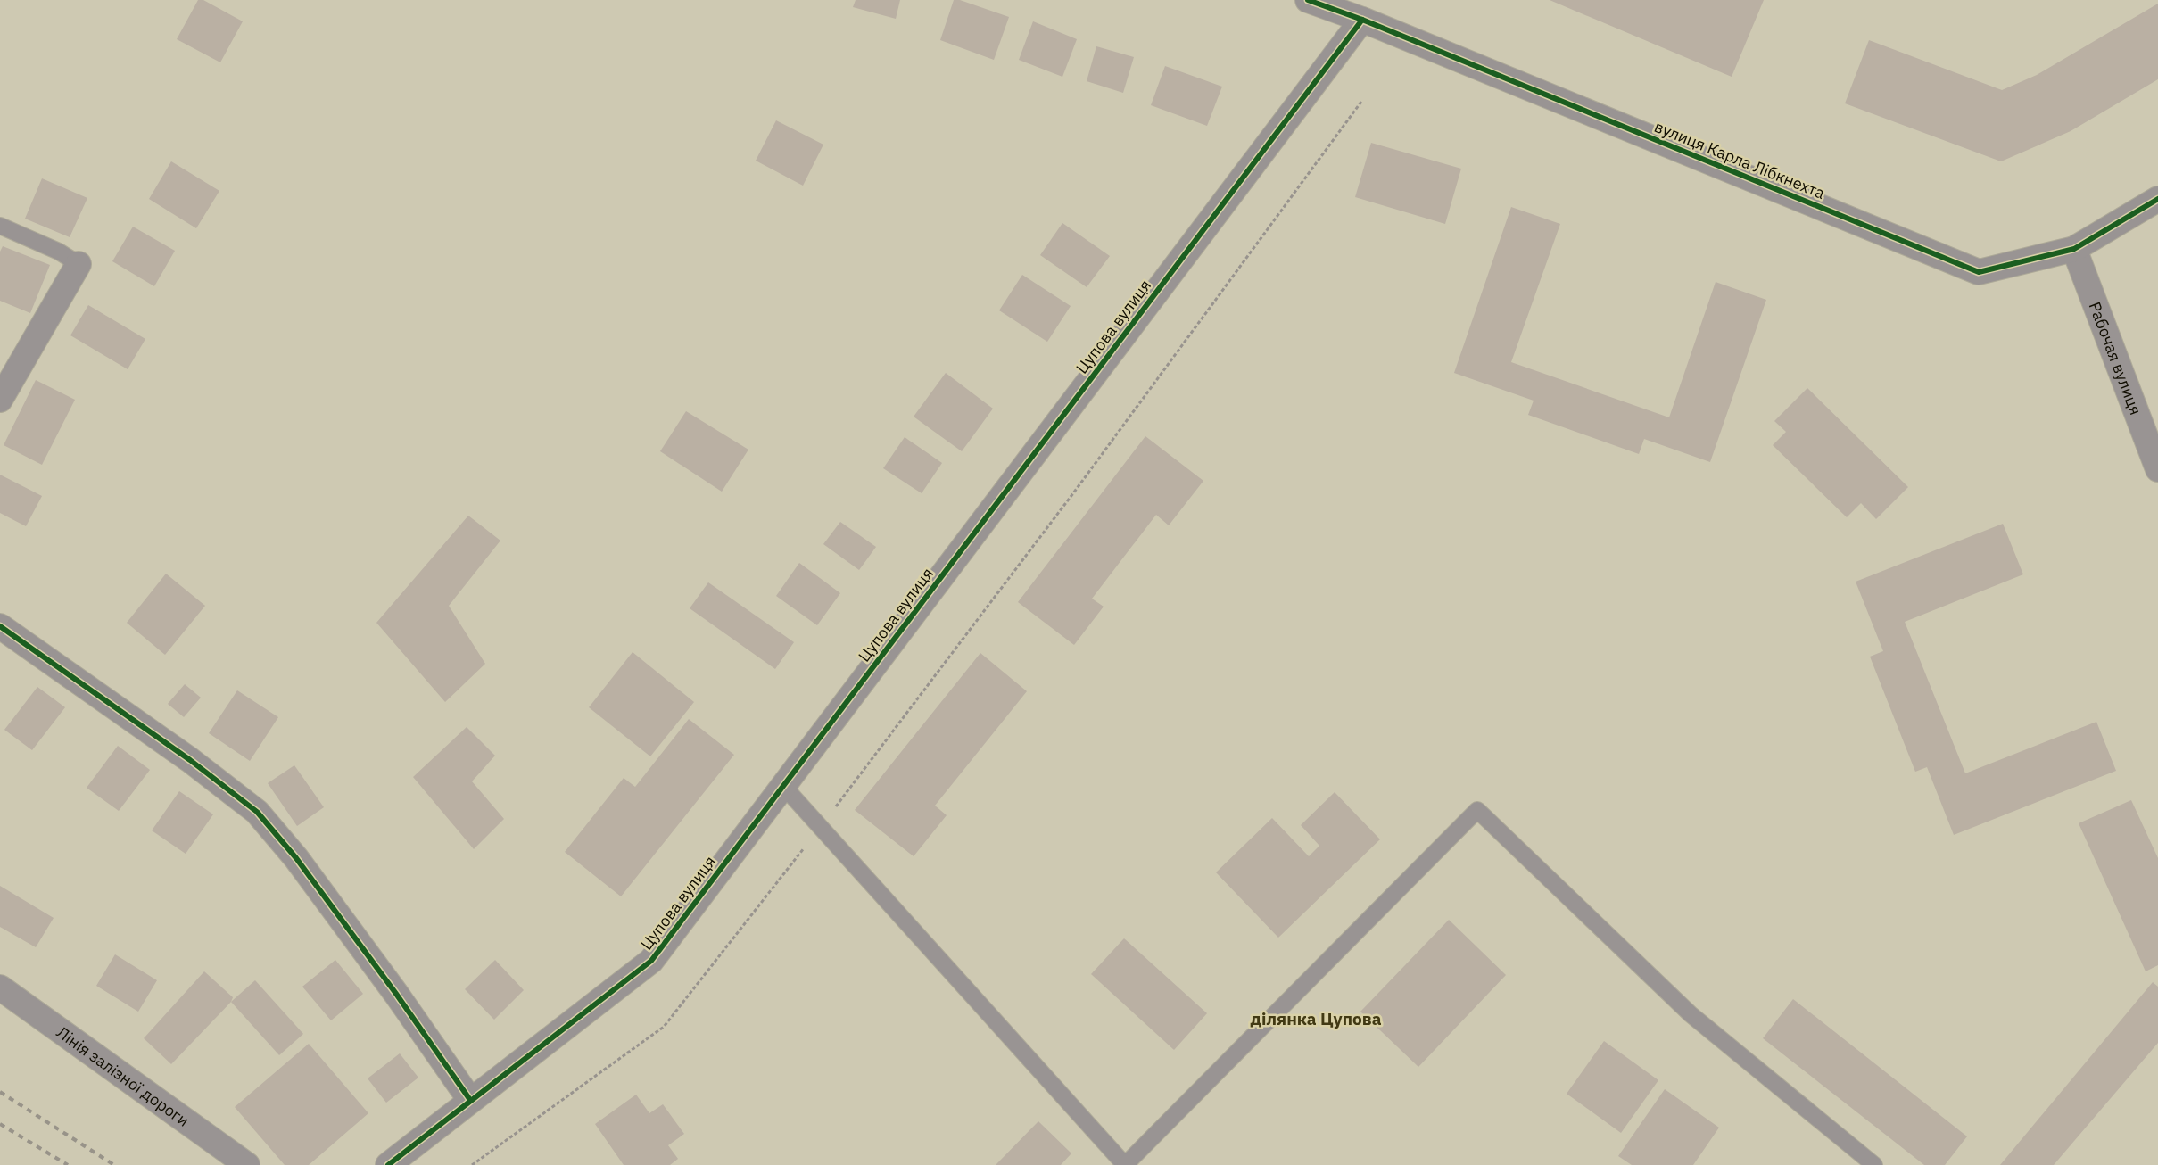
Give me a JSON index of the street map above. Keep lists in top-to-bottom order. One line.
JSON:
{"streets":{"street":["вулиця Карла Лібкнехта","Цупова вулиця","Рабочая вулиця","Лінія залізної дороги"]},"crossings":[["вулиця Карла Лібкнехта","Цупова вулиця"],["вулиця Карла Лібкнехта","Рабочая вулиця"]],"districts":["ділянка Цупова"]}
